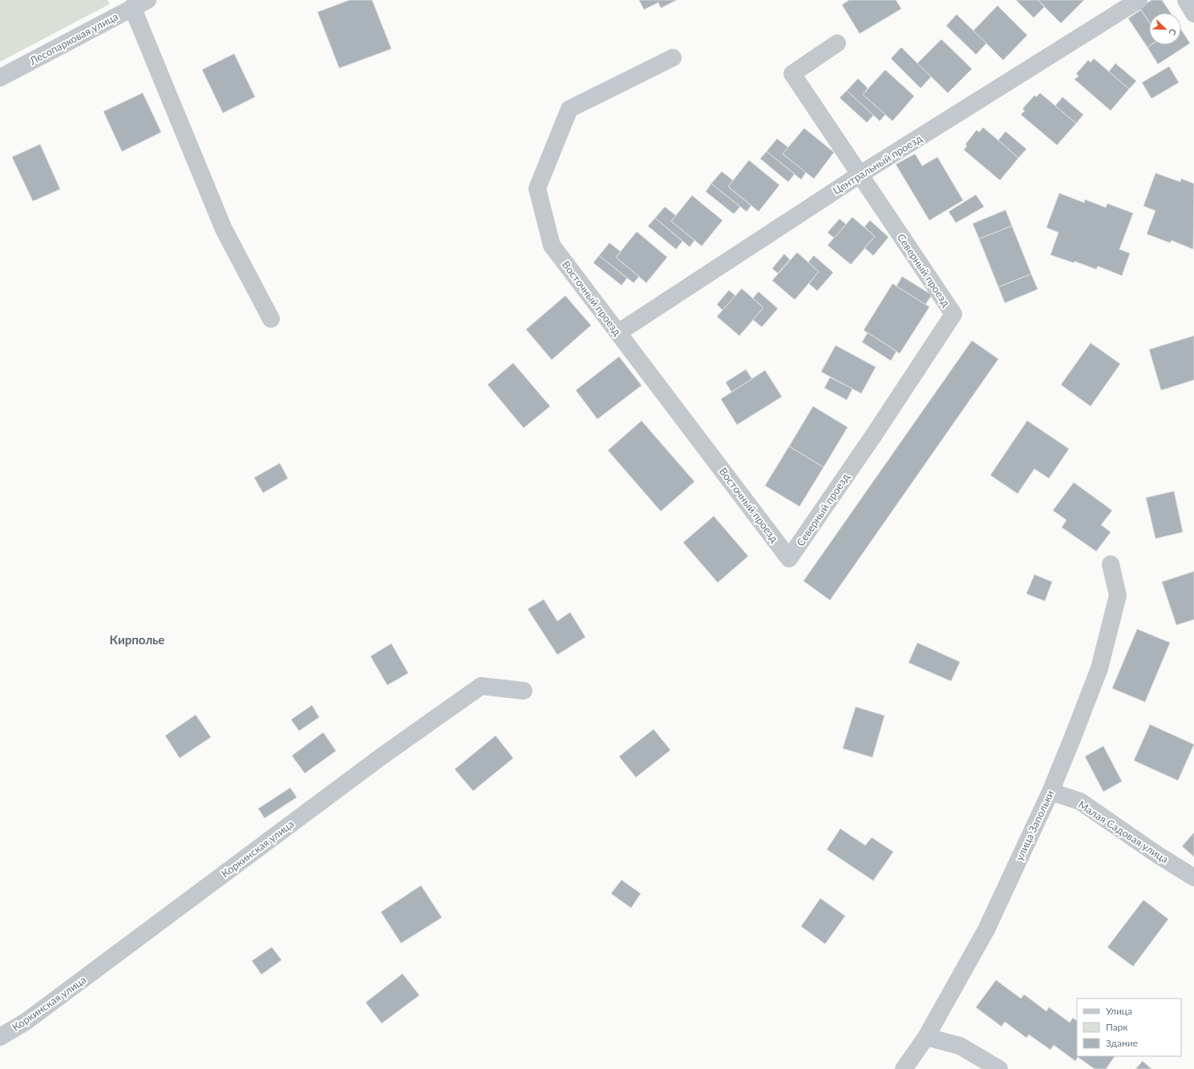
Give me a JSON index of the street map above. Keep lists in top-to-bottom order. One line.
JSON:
{"streets":{"street":["Лесопарковая улица","Центральный проезд","Северный проезд","Восточный проезд","улица Запольки","Малая Садовая улица","Коркинская улица"]},"crossings":[["Центральный проезд","Северный проезд"],["Центральный проезд","Восточный проезд"],["Северный проезд","Восточный проезд"],["улица Запольки","Малая Садовая улица"]],"districts":["Кирполье"],"legend":["Улица","Парк","Здание"],"north":"bottom right"}
